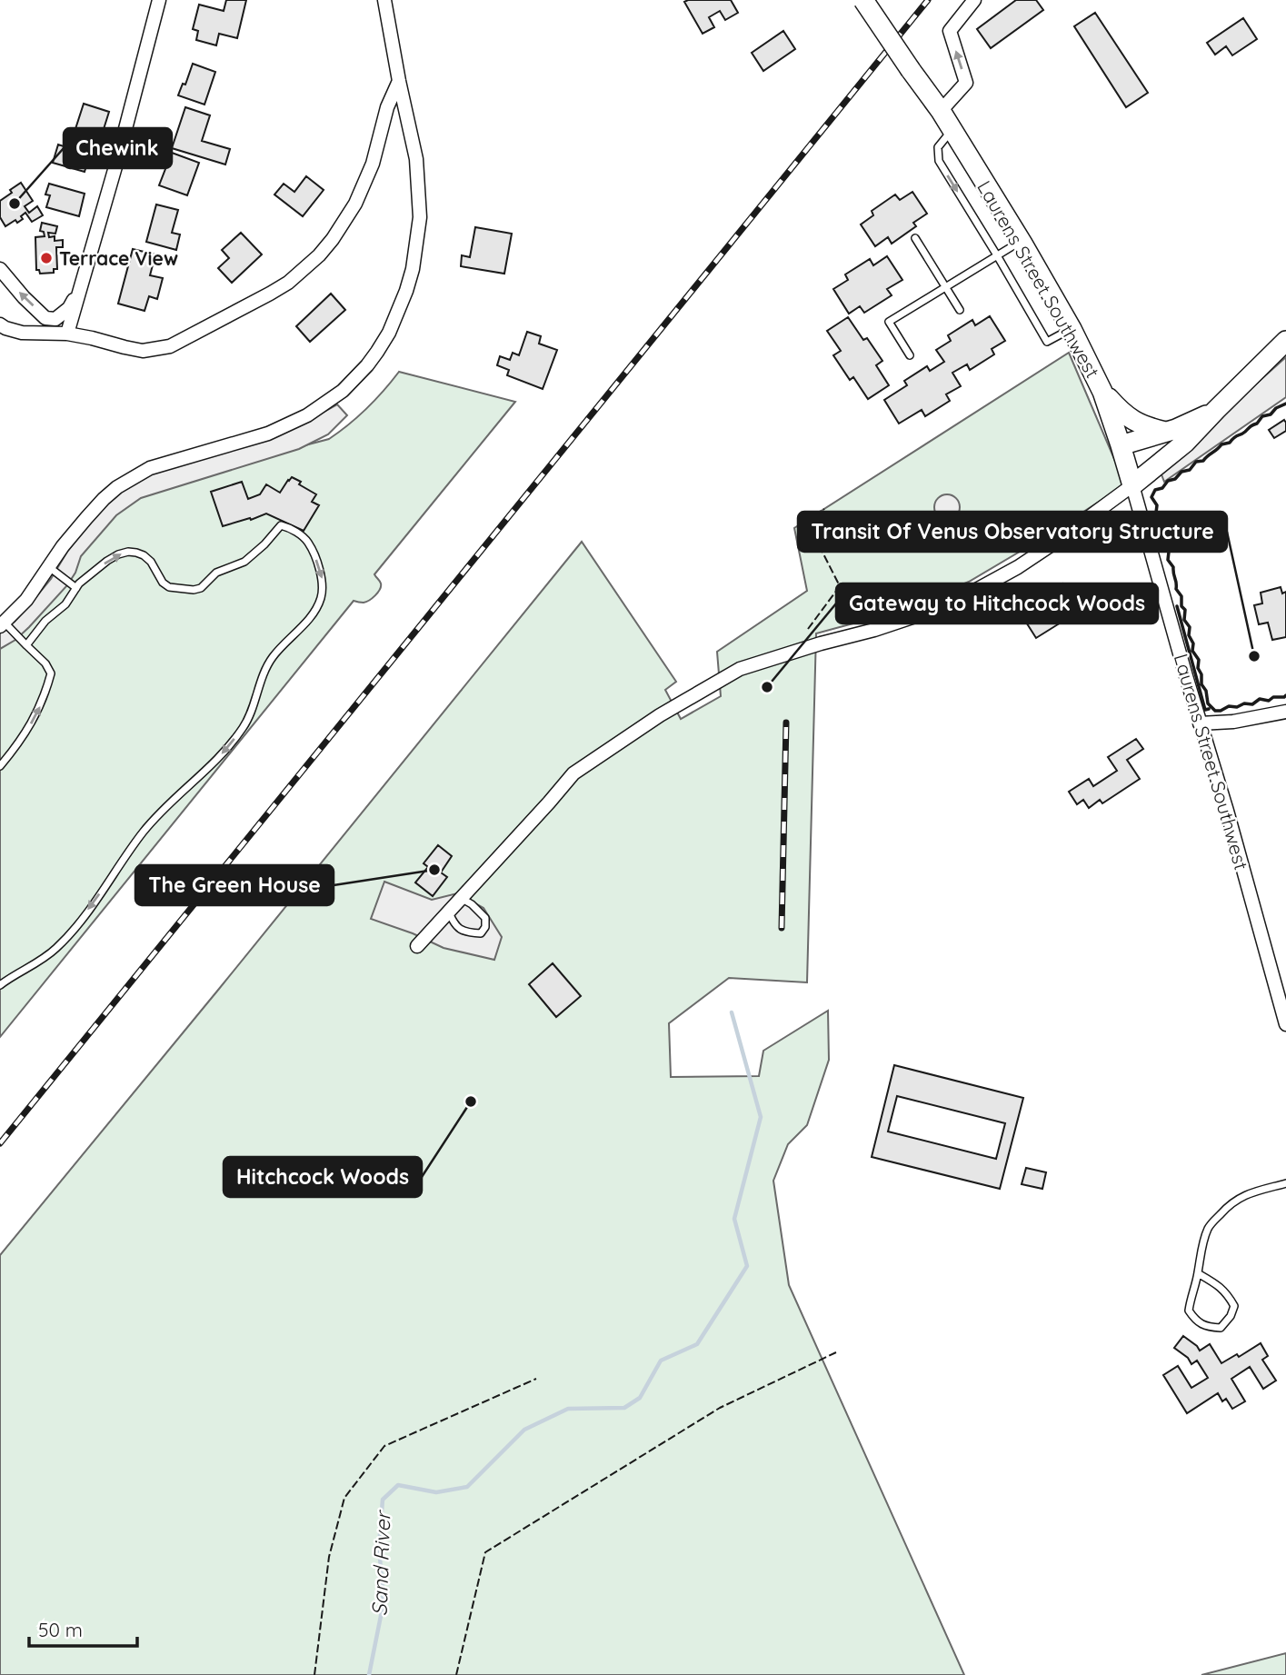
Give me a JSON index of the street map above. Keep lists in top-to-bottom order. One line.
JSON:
{"streets":{"street":["Laurens Street Southwest"]},"water":["Sand River"],"places":["Chewink","Terrace View","Transit Of Venus Observatory Structure","Gateway to Hitchcock Woods","The Green House","Hitchcock Woods"],"scale_bar":"50 m"}
